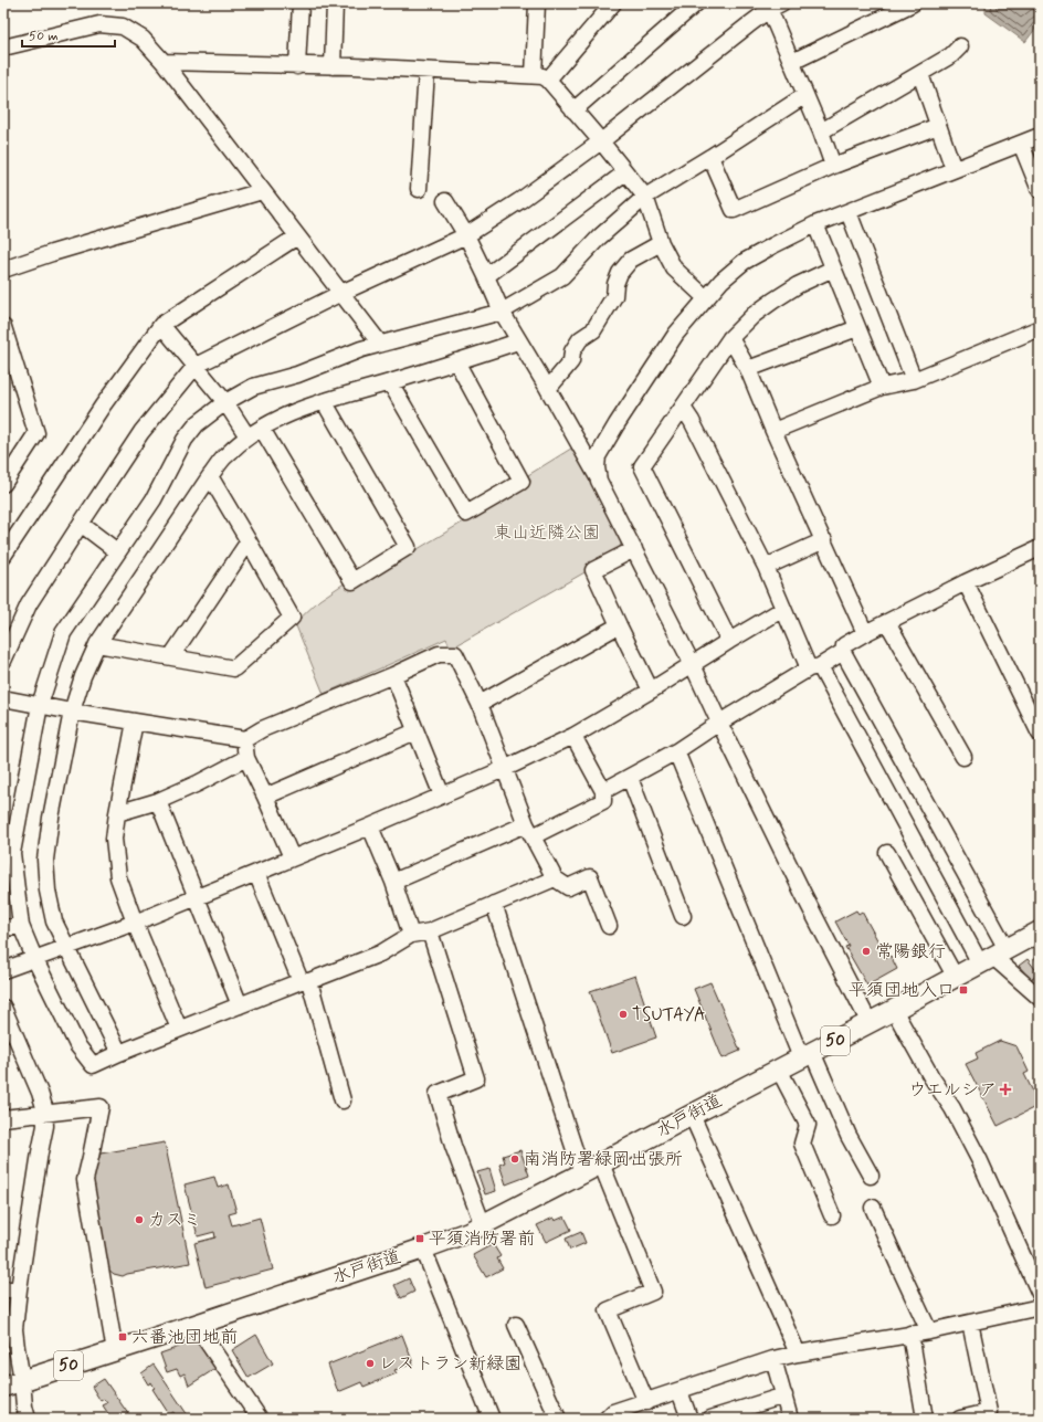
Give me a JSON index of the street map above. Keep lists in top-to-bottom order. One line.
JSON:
{"streets":{"main road":["50","水戸街道"]},"parks":["東山近隣公園"],"places":{"other":["常陽銀行","TSUTAYA","南消防署緑岡出張所","カスミ","レストラン新緑園"],"transit":["平須団地入口","平須消防署前","六番池団地前"],"health":["ウエルシア"]},"scale_bar":"50 m"}
